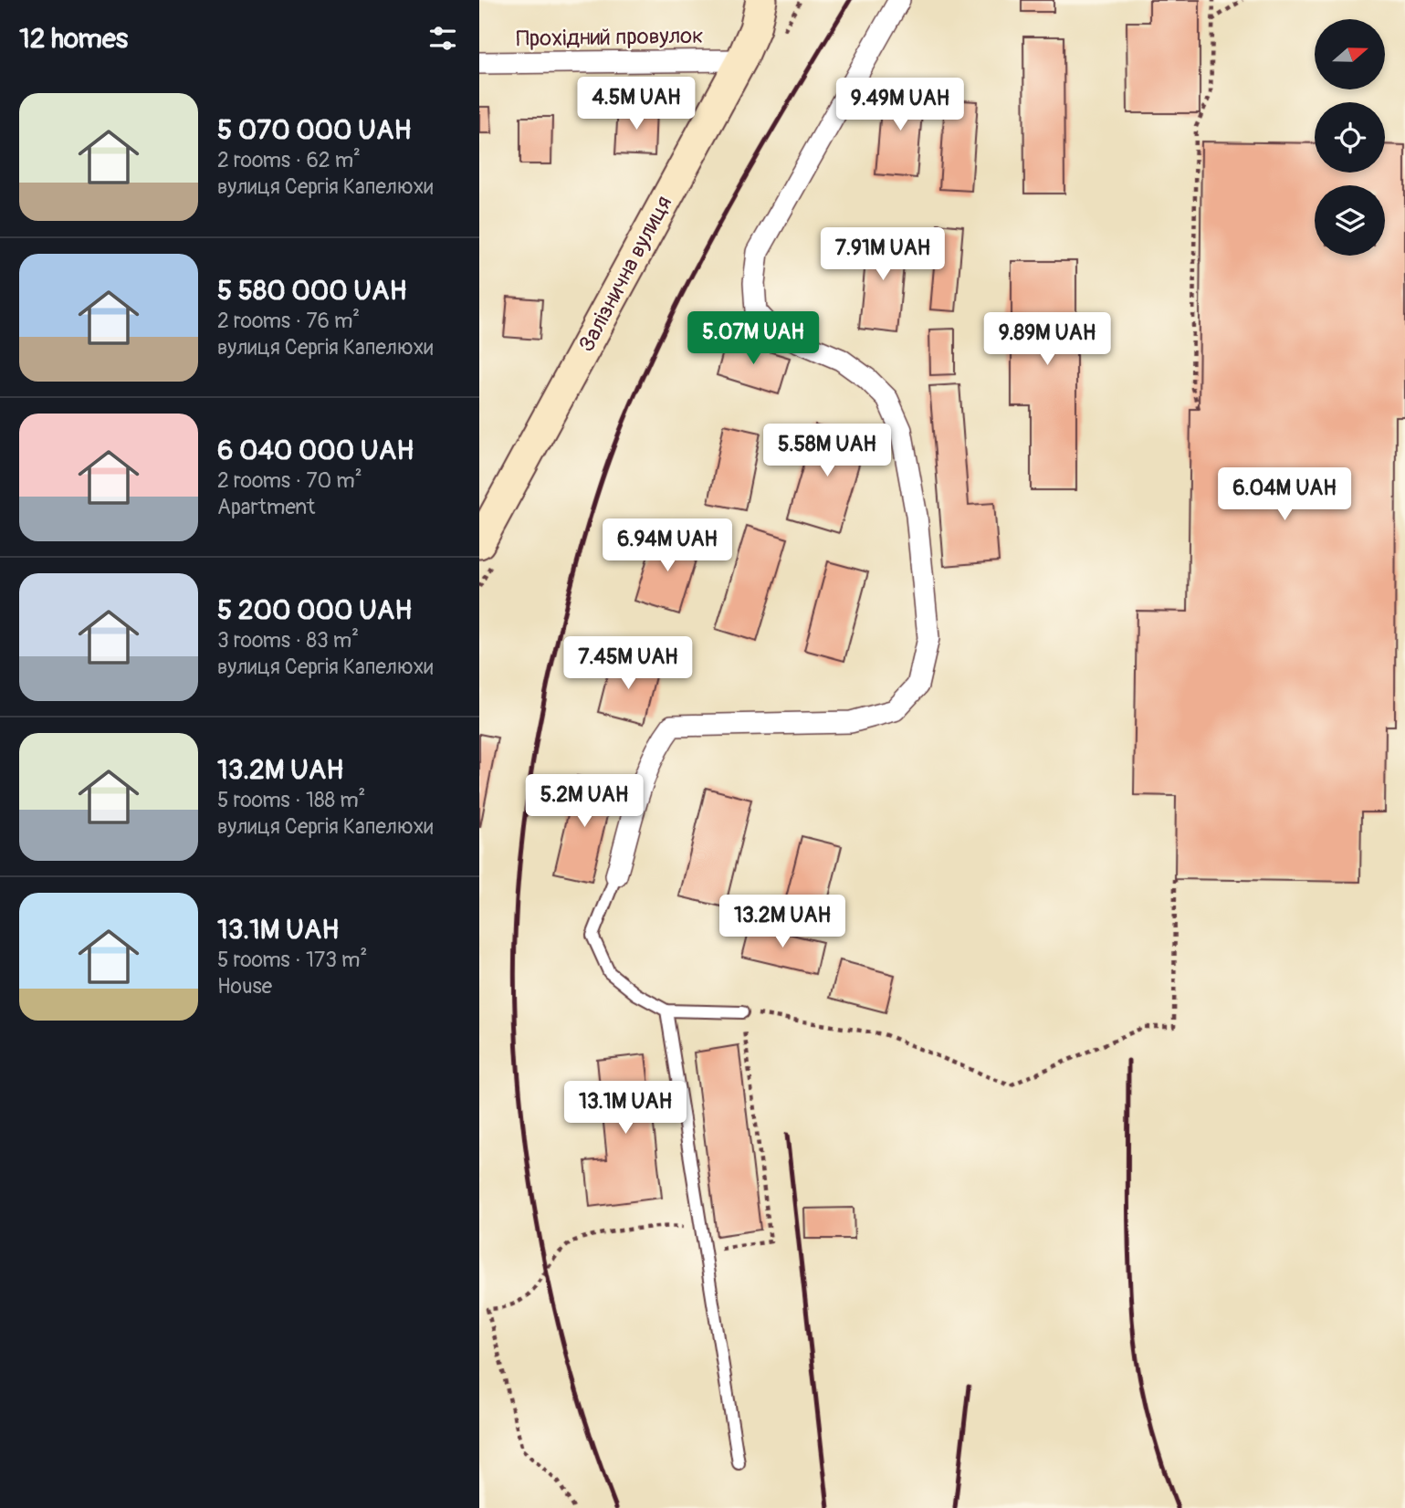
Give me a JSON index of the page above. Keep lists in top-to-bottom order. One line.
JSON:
{"streets":{"street":["Прохідний провулок","Залізнична вулиця"]},"crossings":[["Прохідний провулок","Залізнична вулиця"]],"north":"right","page":{"heading":"12 homes","list":[{"name":"5 070 000 UAH","note":"2 rooms · 62 m² · вулиця Сергія Капелюхи"},{"name":"5 580 000 UAH","note":"2 rooms · 76 m² · вулиця Сергія Капелюхи"},{"name":"6 040 000 UAH","note":"2 rooms · 70 m² · Apartment"},{"name":"5 200 000 UAH","note":"3 rooms · 83 m² · вулиця Сергія Капелюхи"},{"name":"13.2M UAH","note":"5 rooms · 188 m² · вулиця Сергія Капелюхи"},{"name":"13.1M UAH","note":"5 rooms · 173 m² · House"}],"price":["4.5M UAH","9.49M UAH","7.91M UAH","5.07M UAH","9.89M UAH","5.58M UAH","6.04M UAH","6.94M UAH","7.45M UAH","5.2M UAH","13.2M UAH","13.1M UAH"]}}
